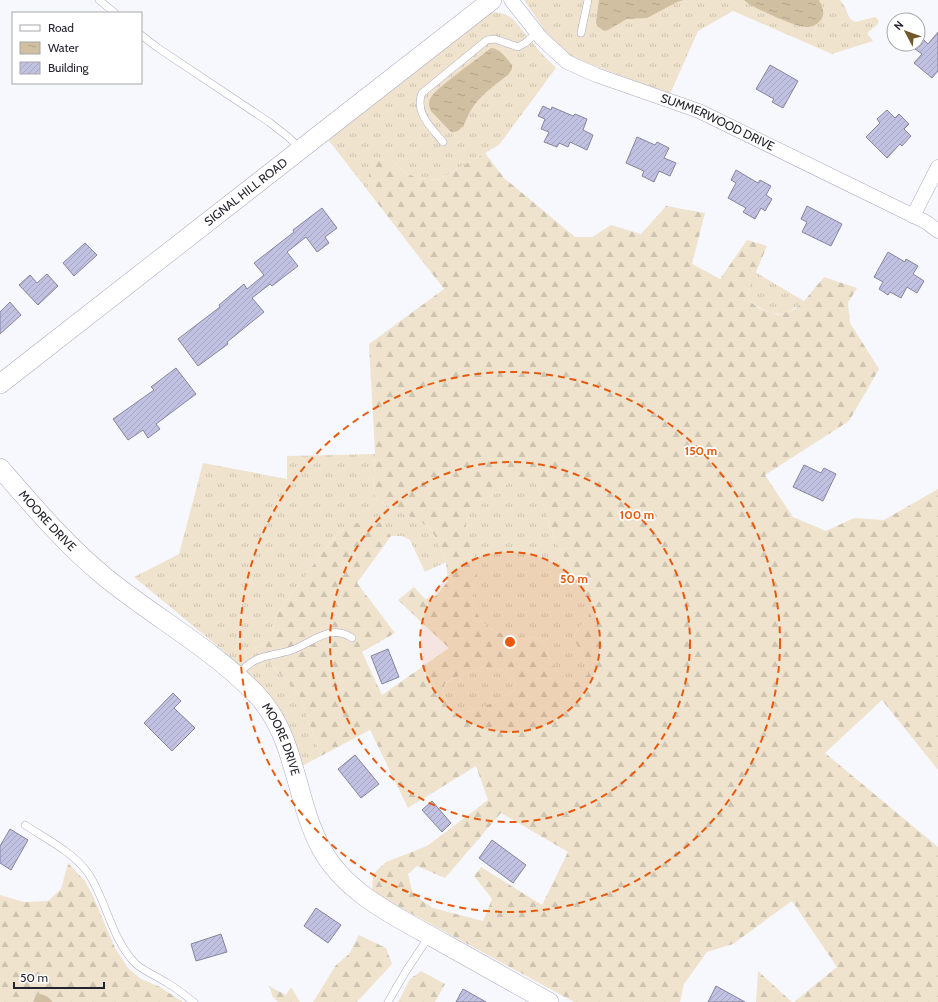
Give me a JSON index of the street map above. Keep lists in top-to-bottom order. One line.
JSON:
{"streets":{"main road":["SIGNAL HILL ROAD","MOORE DRIVE"],"street":["SUMMERWOOD DRIVE"]},"legend":["Road","Water","Building"],"scale_bar":"50 m","north":"top left","rings":["150 m","100 m","50 m"]}
